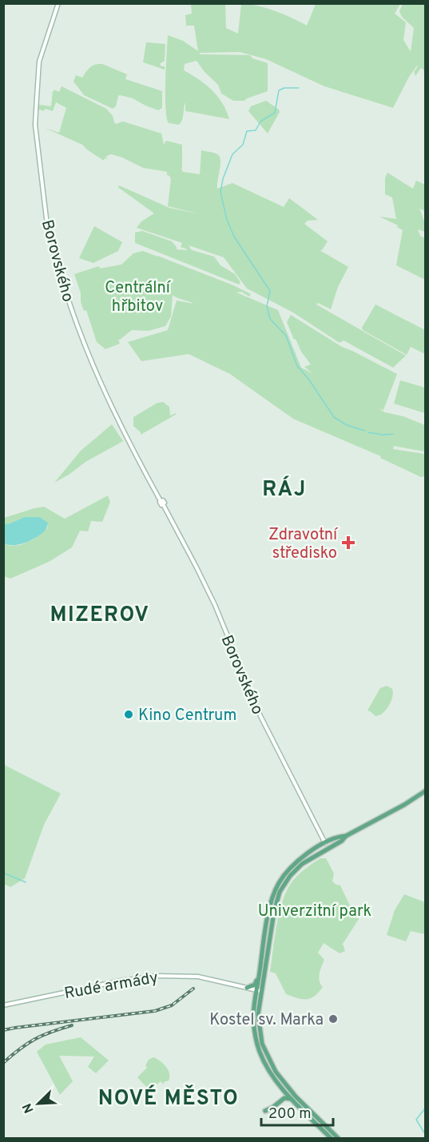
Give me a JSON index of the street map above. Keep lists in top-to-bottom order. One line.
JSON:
{"streets":{"main road":["Borovského","Rudé armády"]},"districts":["RÁJ","MIZEROV","NOVÉ MĚSTO"],"parks":["Centrální hřbitov","Univerzitní park"],"places":{"health":["Zdravotní středisko"],"other":["Kino Centrum","Kostel sv. Marka"]},"scale_bar":"200 m","north":"bottom left"}
